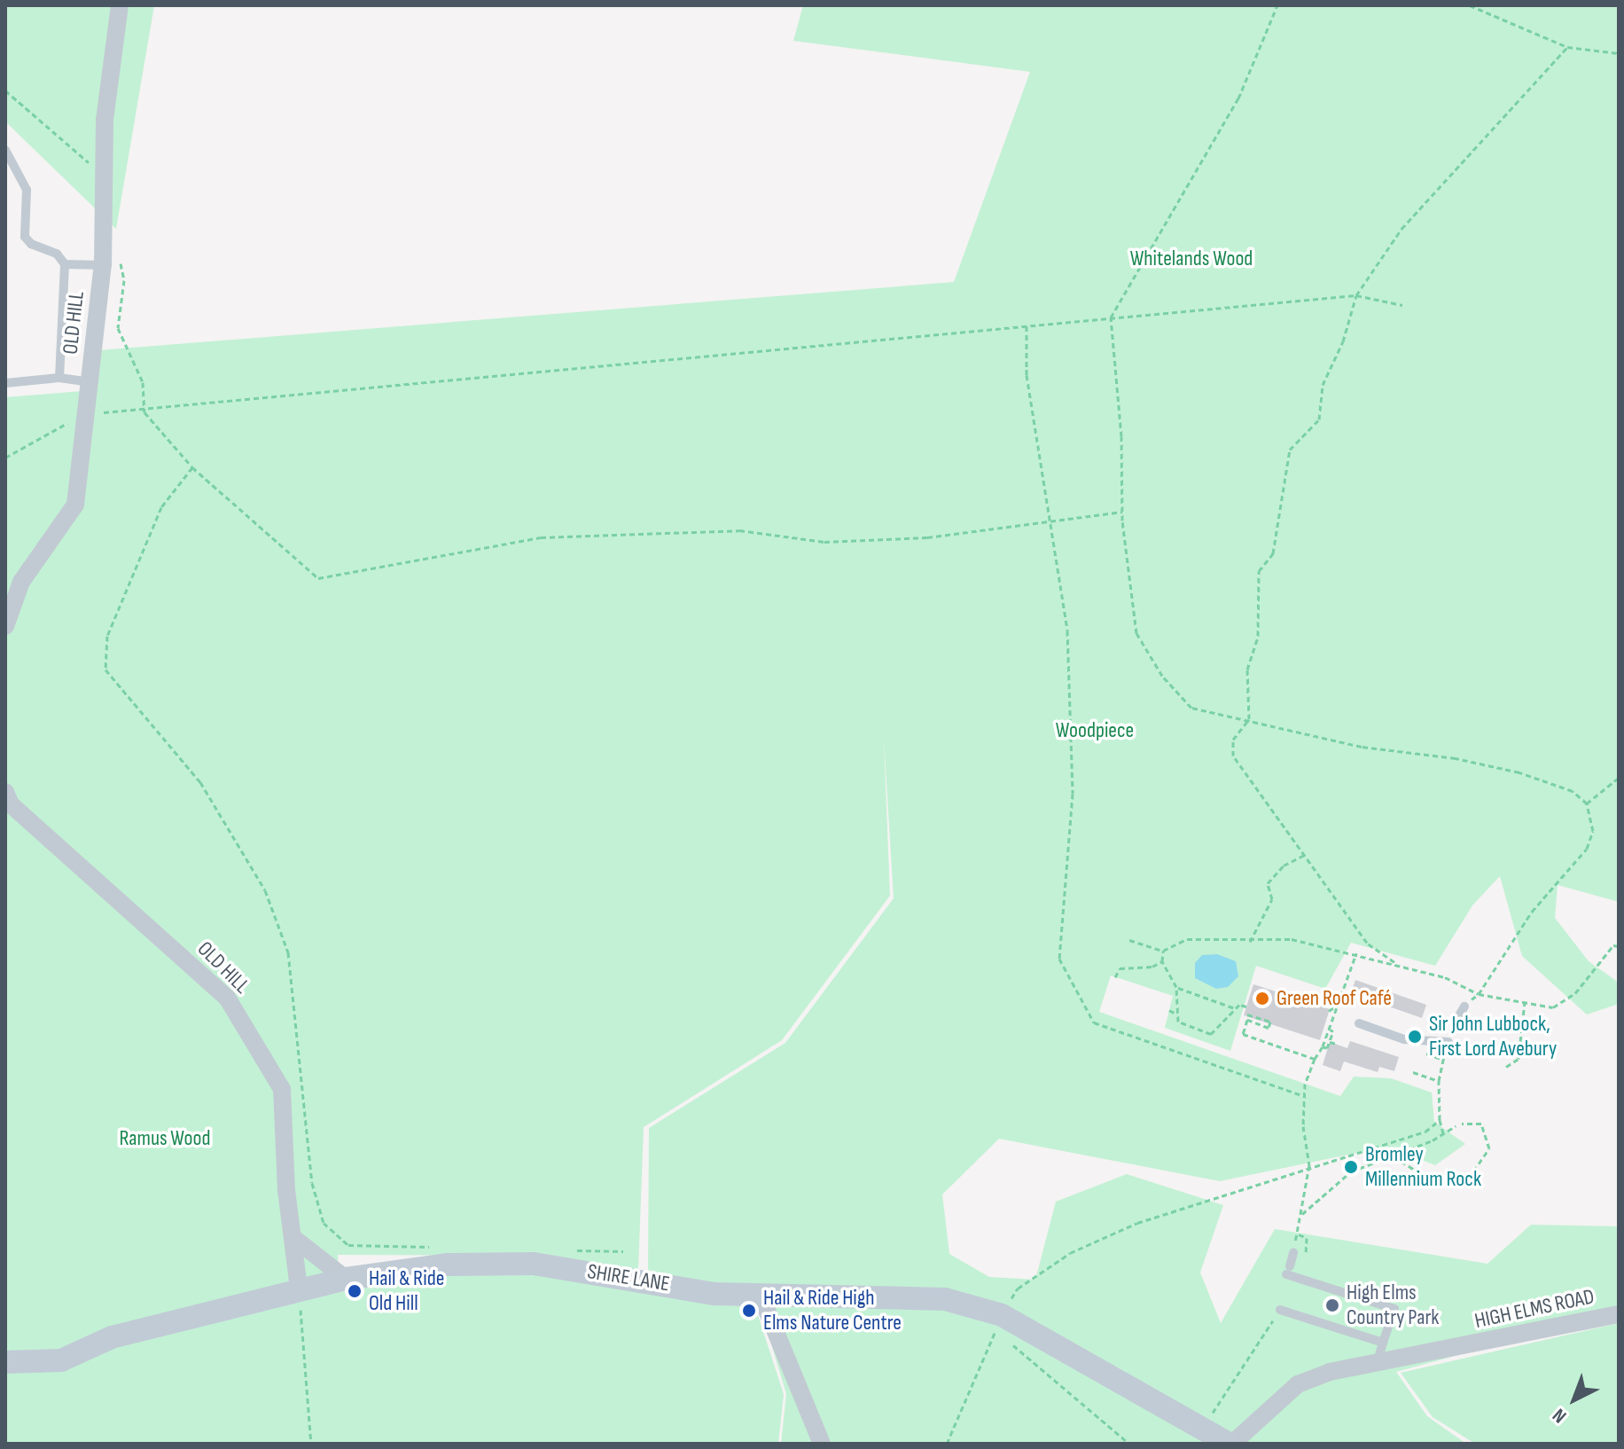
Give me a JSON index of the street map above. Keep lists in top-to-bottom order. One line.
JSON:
{"streets":{"street":["OLD HILL","SHIRE LANE","HIGH ELMS ROAD"]},"crossings":[["OLD HILL","SHIRE LANE"],["SHIRE LANE","HIGH ELMS ROAD"]],"parks":["Whitelands Wood","Woodpiece","Ramus Wood"],"places":["Green Roof Café","Sir John Lubbock, First Lord Avebury","Bromley Millennium Rock","Hail & Ride Old Hill","High Elms Country Park","Hail & Ride High Elms Nature Centre"],"north":"bottom left"}
